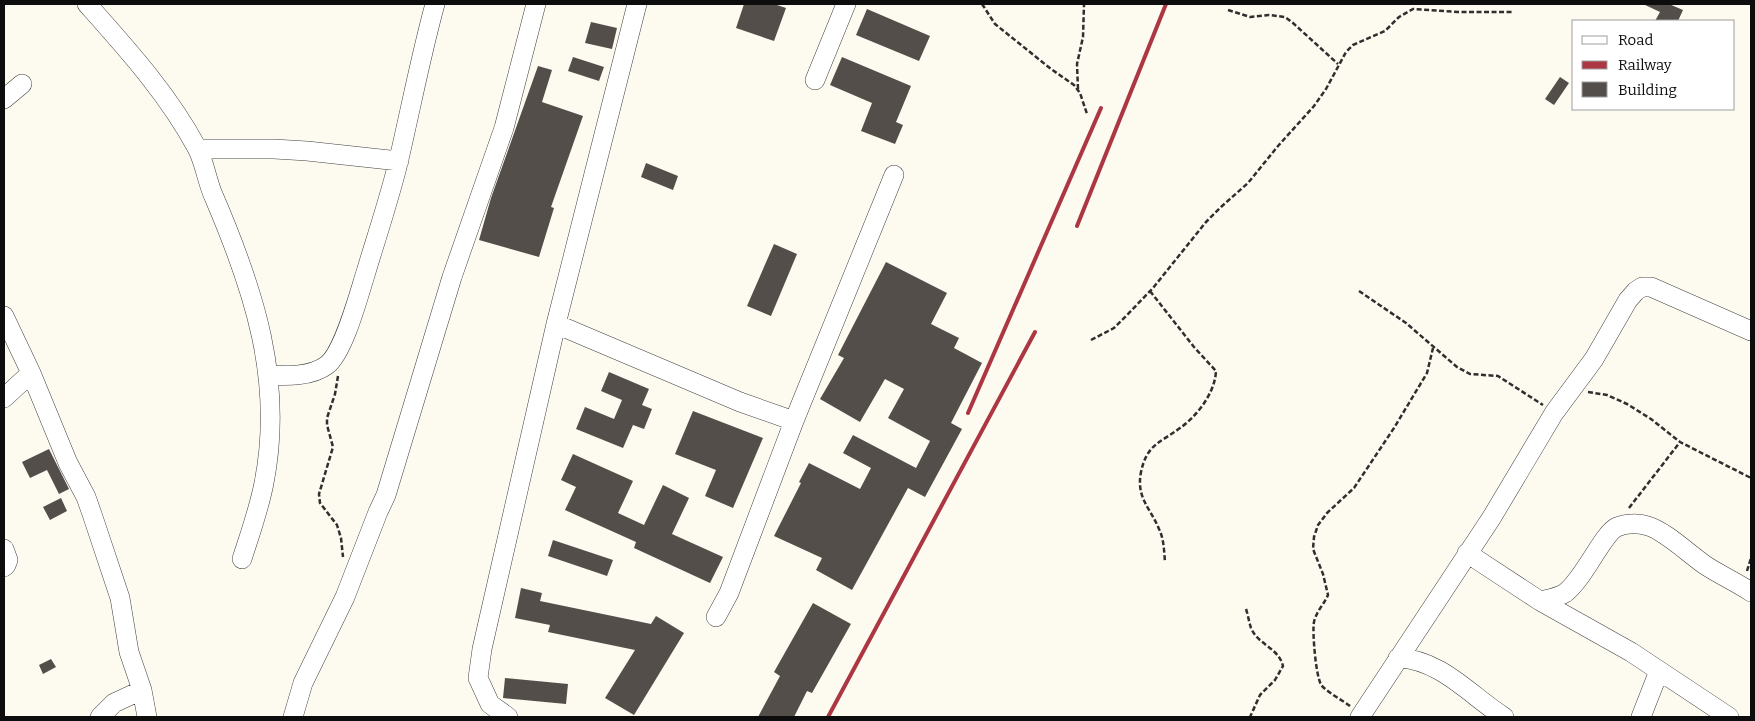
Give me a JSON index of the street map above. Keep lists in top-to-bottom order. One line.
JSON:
{"legend":["Road","Railway","Building"]}
